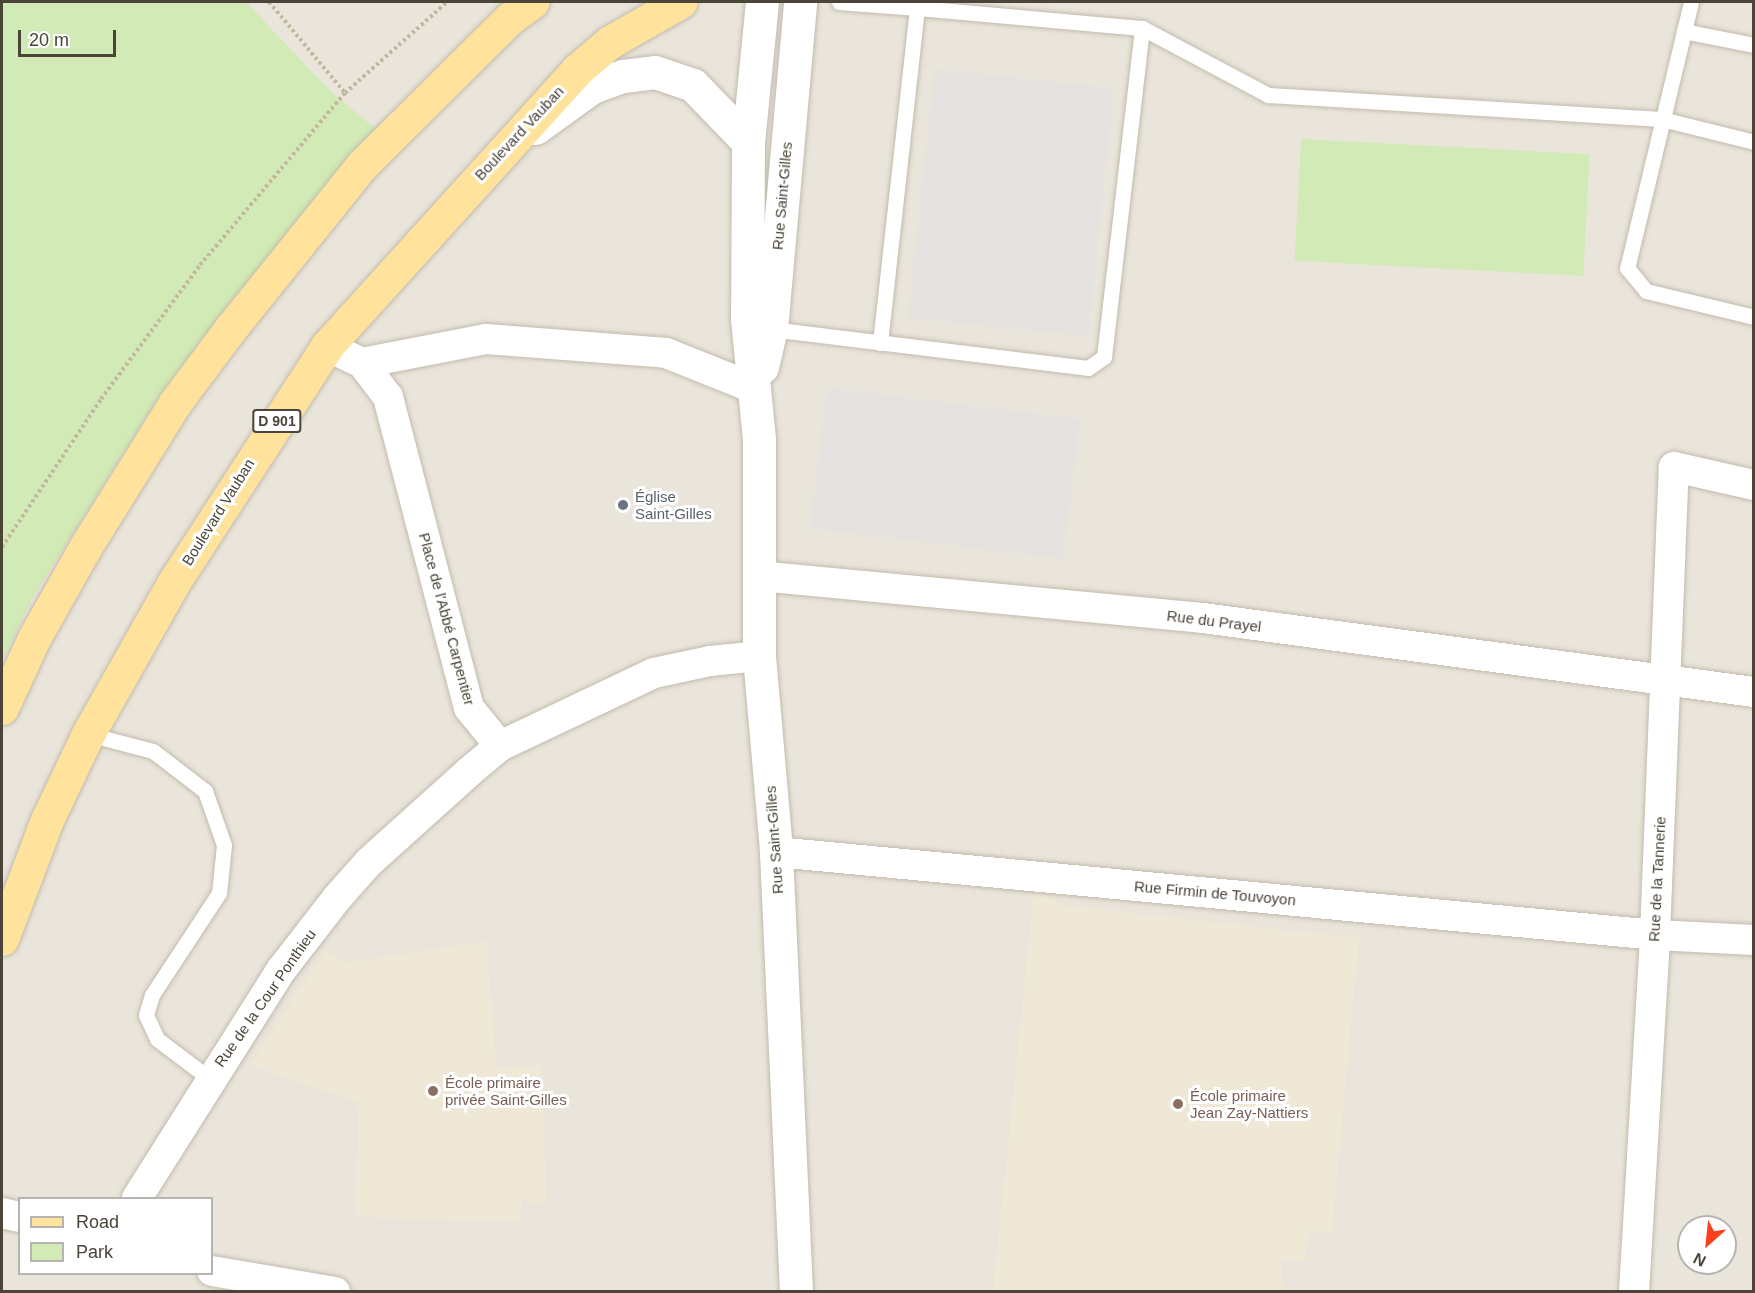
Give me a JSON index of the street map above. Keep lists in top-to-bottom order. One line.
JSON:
{"streets":{"main road":["Boulevard Vauban","D 901"],"street":["Rue Saint-Gilles","Place de l'Abbé Carpentier","Rue du Prayel","Rue de la Tannerie","Rue Firmin de Touvoyon","Rue de la Cour Ponthieu"]},"crossings":[["Boulevard Vauban","Place de l'Abbé Carpentier"],["Rue Saint-Gilles","Rue du Prayel"],["Rue Saint-Gilles","Rue Firmin de Touvoyon"],["Place de l'Abbé Carpentier","Rue de la Cour Ponthieu"],["Rue du Prayel","Rue de la Tannerie"],["Rue de la Tannerie","Rue Firmin de Touvoyon"]],"places":["Église Saint-Gilles","École primaire privée Saint-Gilles","École primaire Jean Zay-Nattiers"],"legend":["Road","Park"],"scale_bar":"20 m","north":"bottom left"}
